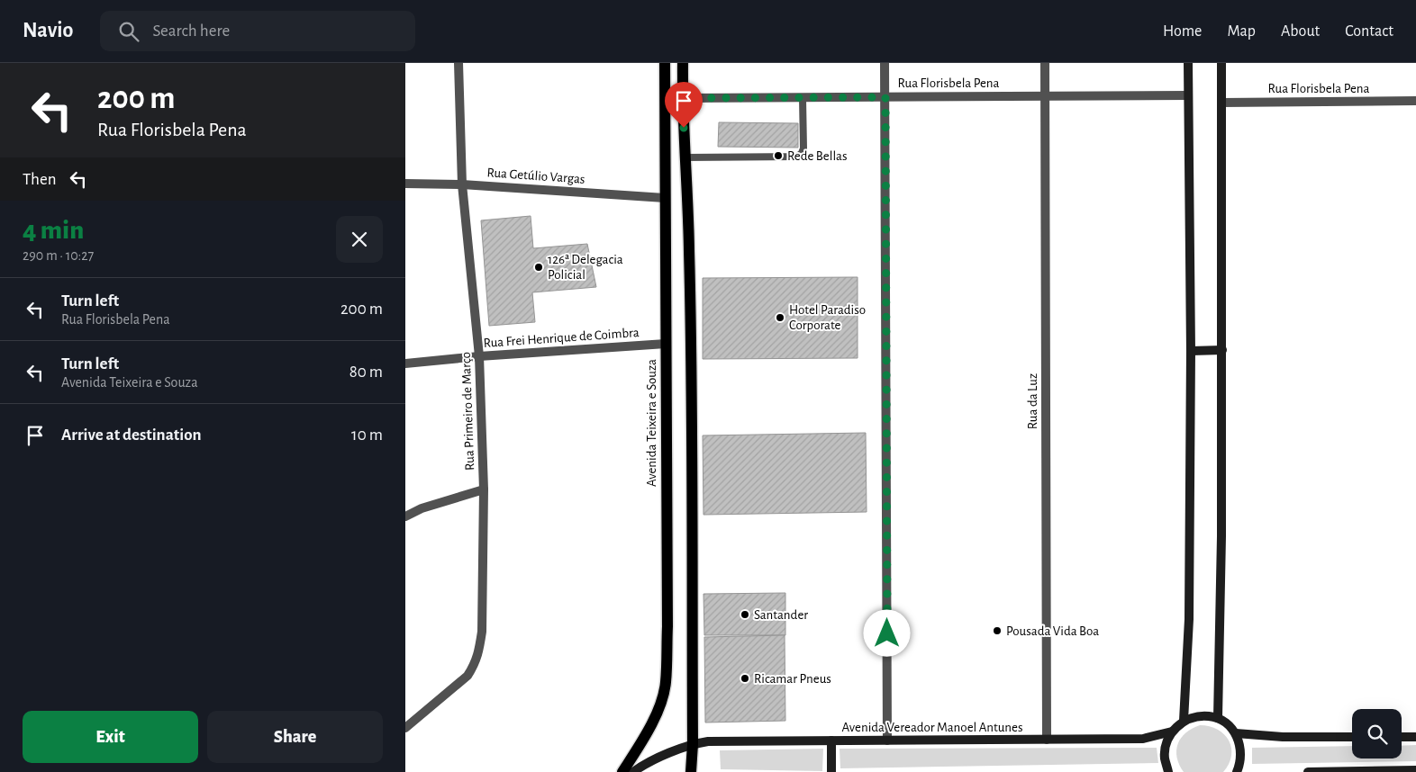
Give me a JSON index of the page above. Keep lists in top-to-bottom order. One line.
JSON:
{"streets":{"main road":["Avenida Teixeira e Souza","Avenida Vereador Manoel Antunes"],"street":["Rua Florisbela Pena","Rua Getúlio Vargas","Rua Frei Henrique de Coimbra","Rua da Luz","Rua Primeiro de Março"]},"crossings":[["Rua Florisbela Pena","Rua da Luz"],["Rua Getúlio Vargas","Rua Primeiro de Março"],["Rua Getúlio Vargas","Avenida Teixeira e Souza"],["Rua Frei Henrique de Coimbra","Rua Primeiro de Março"],["Rua Frei Henrique de Coimbra","Avenida Teixeira e Souza"],["Rua da Luz","Avenida Vereador Manoel Antunes"]],"places":["Rede Bellas","126ª Delegacia Policial","Hotel Paradiso Corporate","Santander","Pousada Vida Boa","Ricamar Pneus"],"page":{"header":"Navio","search":"Search here","nav":["Home","Map","About","Contact"],"turn":["200 m","Rua Florisbela Pena"],"then":"Then","heading":["4 min","290 m · 10:27"],"list":[{"name":"Turn left","note":"Rua Florisbela Pena","value":"200 m"},{"name":"Turn left","note":"Avenida Teixeira e Souza","value":"80 m"},{"name":"Arrive at destination","value":"10 m"}],"buttons":["Exit","Share"]}}
